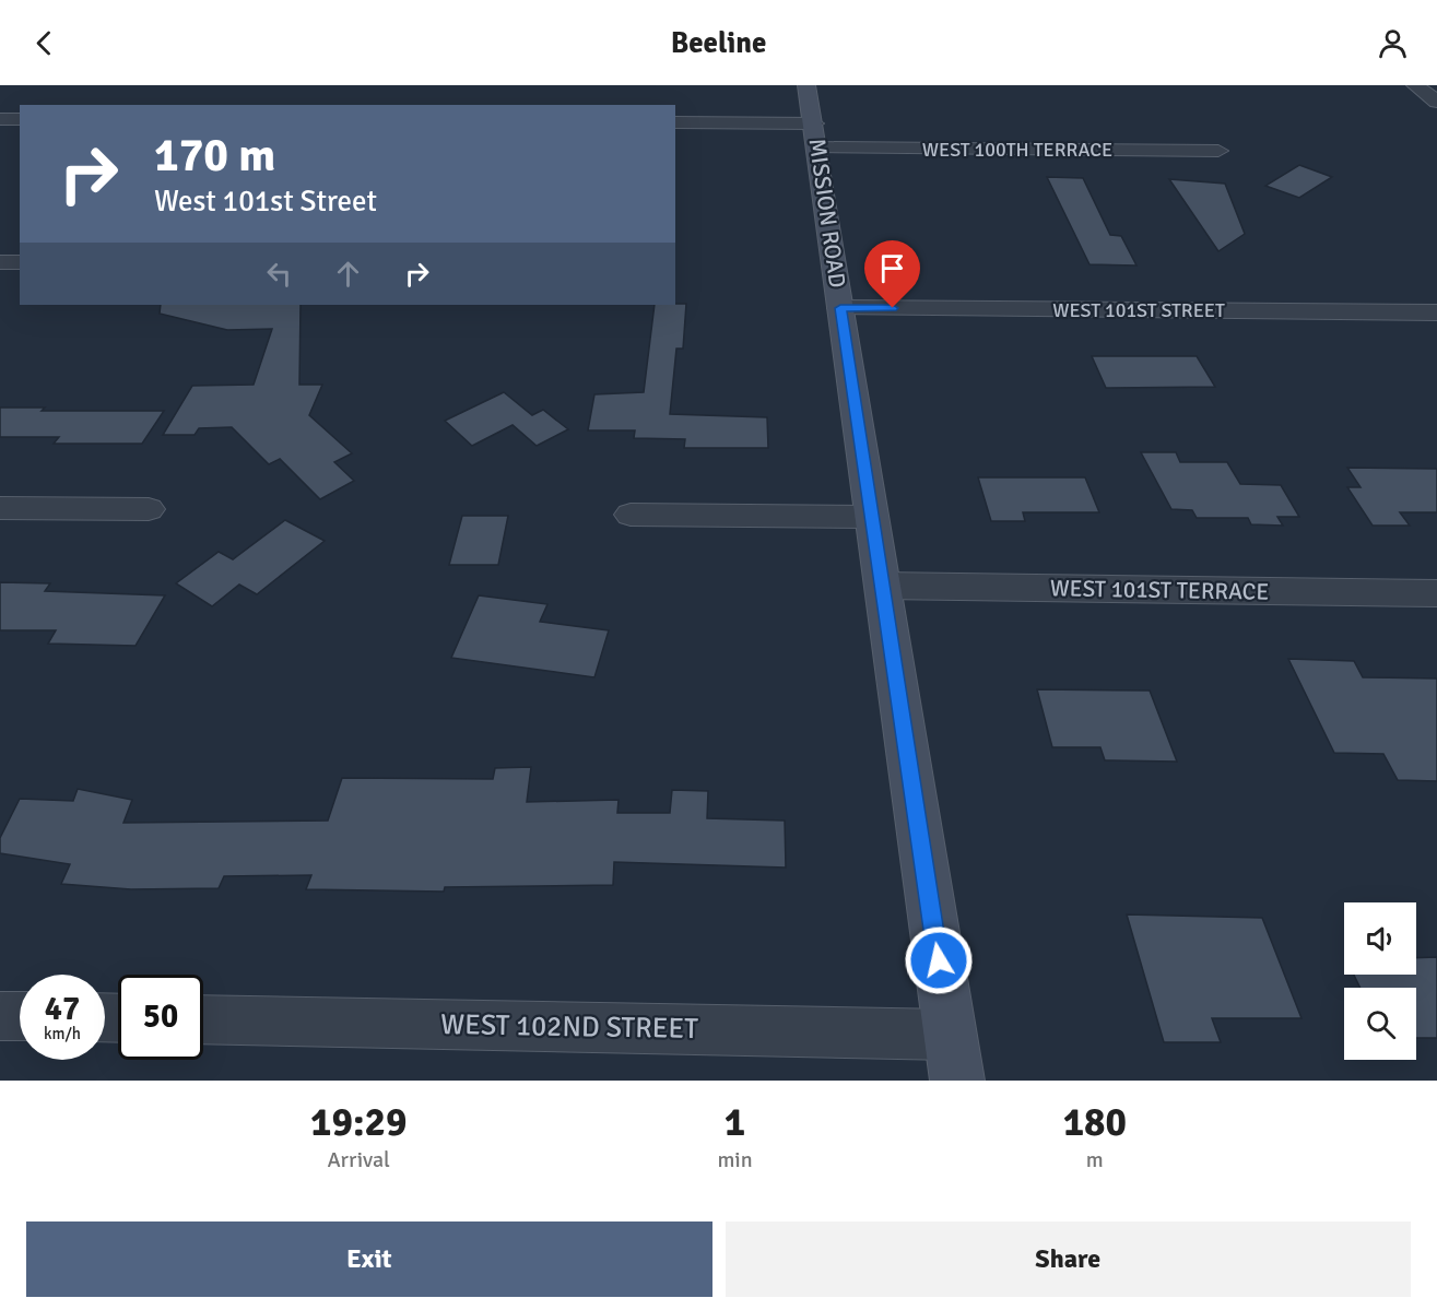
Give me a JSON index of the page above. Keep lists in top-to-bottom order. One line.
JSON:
{"streets":{"main road":["MISSION ROAD"],"street":["WEST 100TH TERRACE","WEST 101ST STREET","WEST 101ST TERRACE","WEST 102ND STREET"]},"crossings":[["WEST 100TH TERRACE","MISSION ROAD"],["MISSION ROAD","WEST 101ST STREET"],["MISSION ROAD","WEST 101ST TERRACE"],["MISSION ROAD","WEST 102ND STREET"]],"page":{"header":"Beeline","turn":["170 m","West 101st Street"],"speed":"47 km/h","limit":"50","eta":["19:29","Arrival","1","min","180","m"],"buttons":["Exit","Share"]}}
